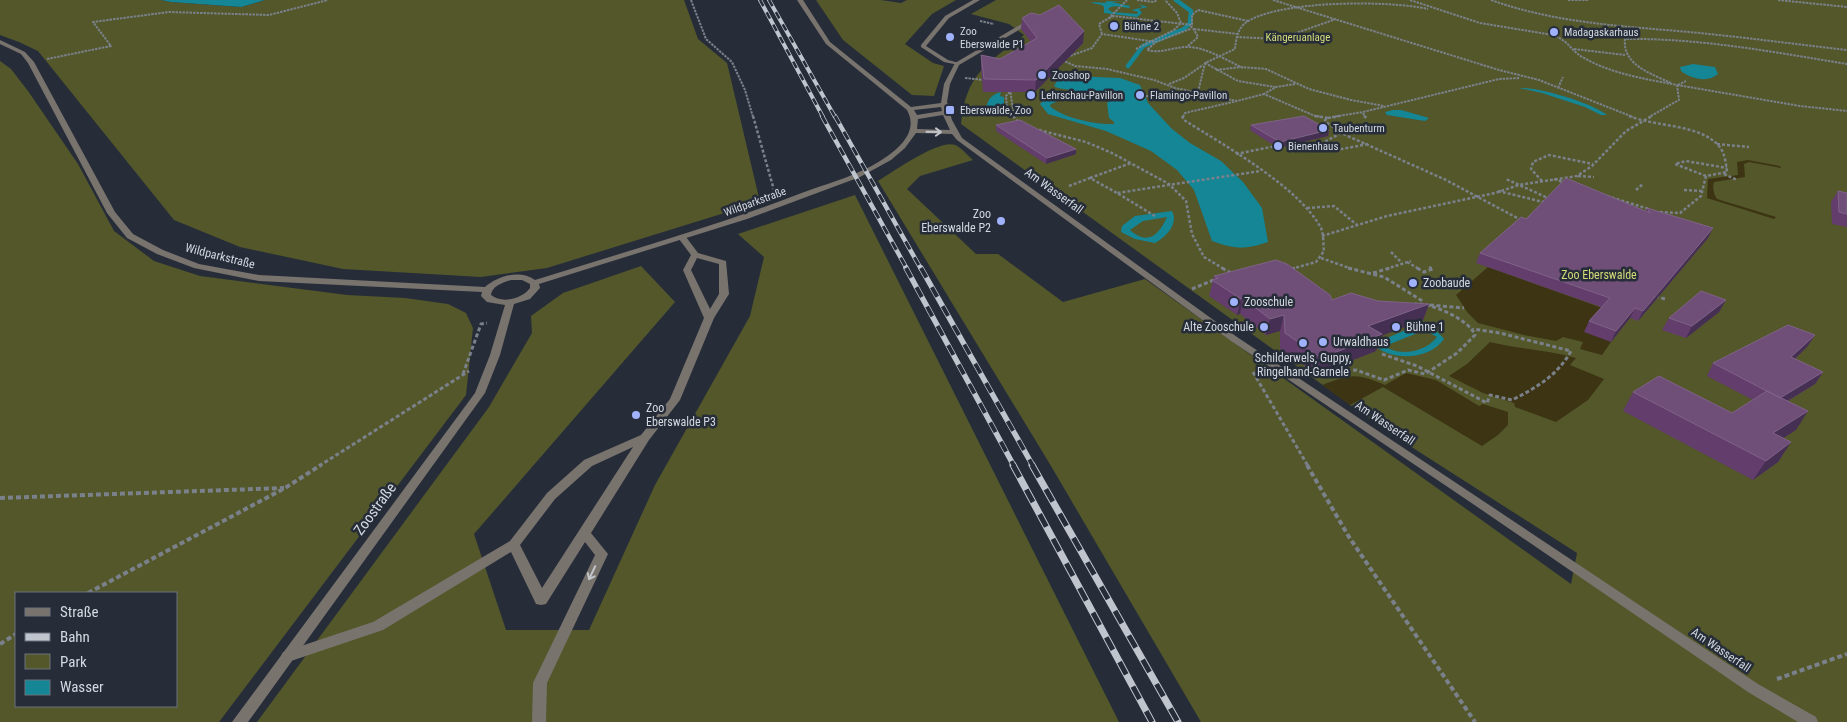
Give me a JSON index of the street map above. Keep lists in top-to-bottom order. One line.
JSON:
{"streets":{"street":["Am Wasserfall","Wildparkstraße","Zoostraße"]},"crossings":[["Wildparkstraße","Zoostraße"]],"parks":["Kängeruanlage","Zoo Eberswalde"],"places":{"other":["Bühne 2","Madagaskarhaus","Zoo Eberswalde P1","Zooshop","Lehrschau-Pavillon","Flamingo-Pavillon","Taubenturm","Bienenhaus","Zoo Eberswalde P2","Zoobaude","Zooschule","Alte Zooschule","Bühne 1","Urwaldhaus","Schilderwels, Guppy, Ringelhand-Garnele","Zoo Eberswalde P3"],"transit":["Eberswalde, Zoo"]},"legend":["Straße","Bahn","Park","Wasser"]}
